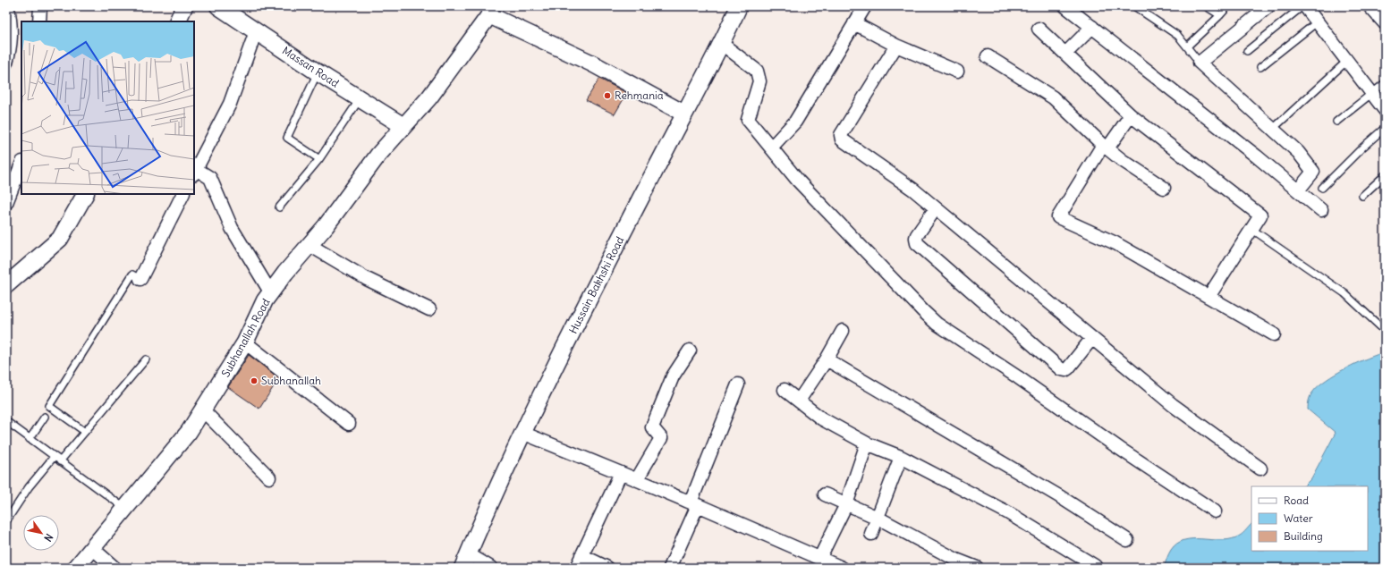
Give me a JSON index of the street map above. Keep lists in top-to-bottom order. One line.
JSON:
{"streets":{"street":["Massan Road","Hussain Bakhshi Road","Subhanallah Road"]},"crossings":[["Massan Road","Subhanallah Road"]],"places":["Rehmania","Subhanallah"],"legend":["Road","Water","Building"],"north":"bottom right"}
